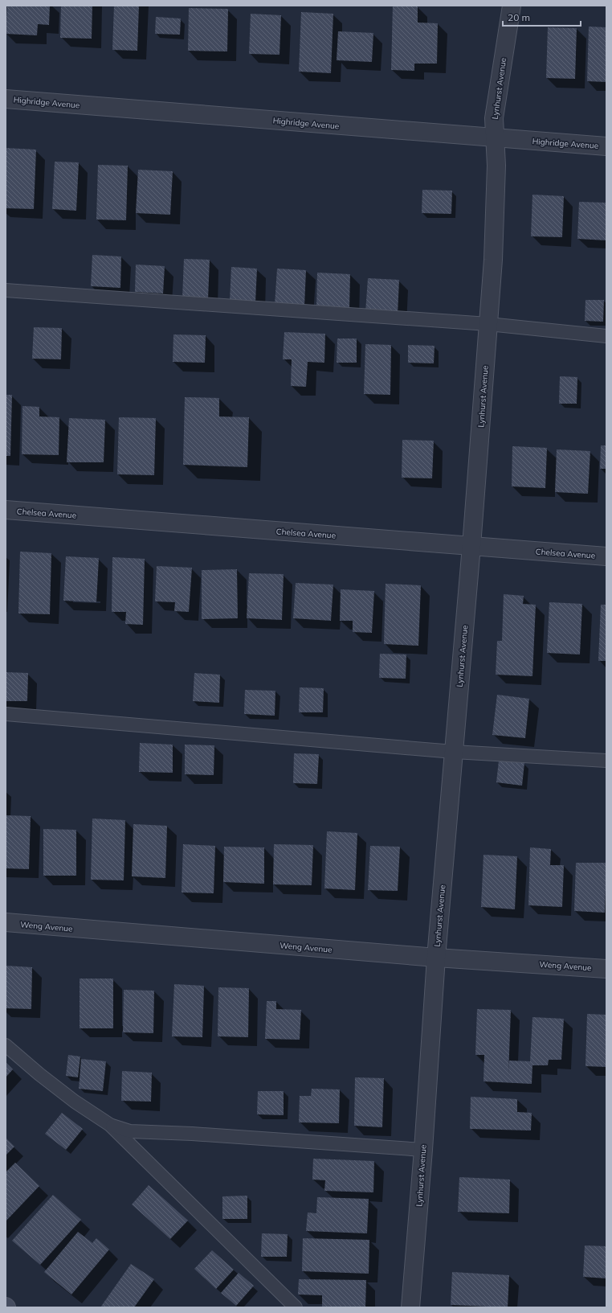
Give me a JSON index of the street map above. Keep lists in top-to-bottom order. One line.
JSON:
{"streets":{"street":["Lynhurst Avenue","Highridge Avenue","Chelsea Avenue","Weng Avenue"]},"crossings":[["Lynhurst Avenue","Highridge Avenue"],["Lynhurst Avenue","Chelsea Avenue"],["Lynhurst Avenue","Weng Avenue"]],"scale_bar":"20 m"}
